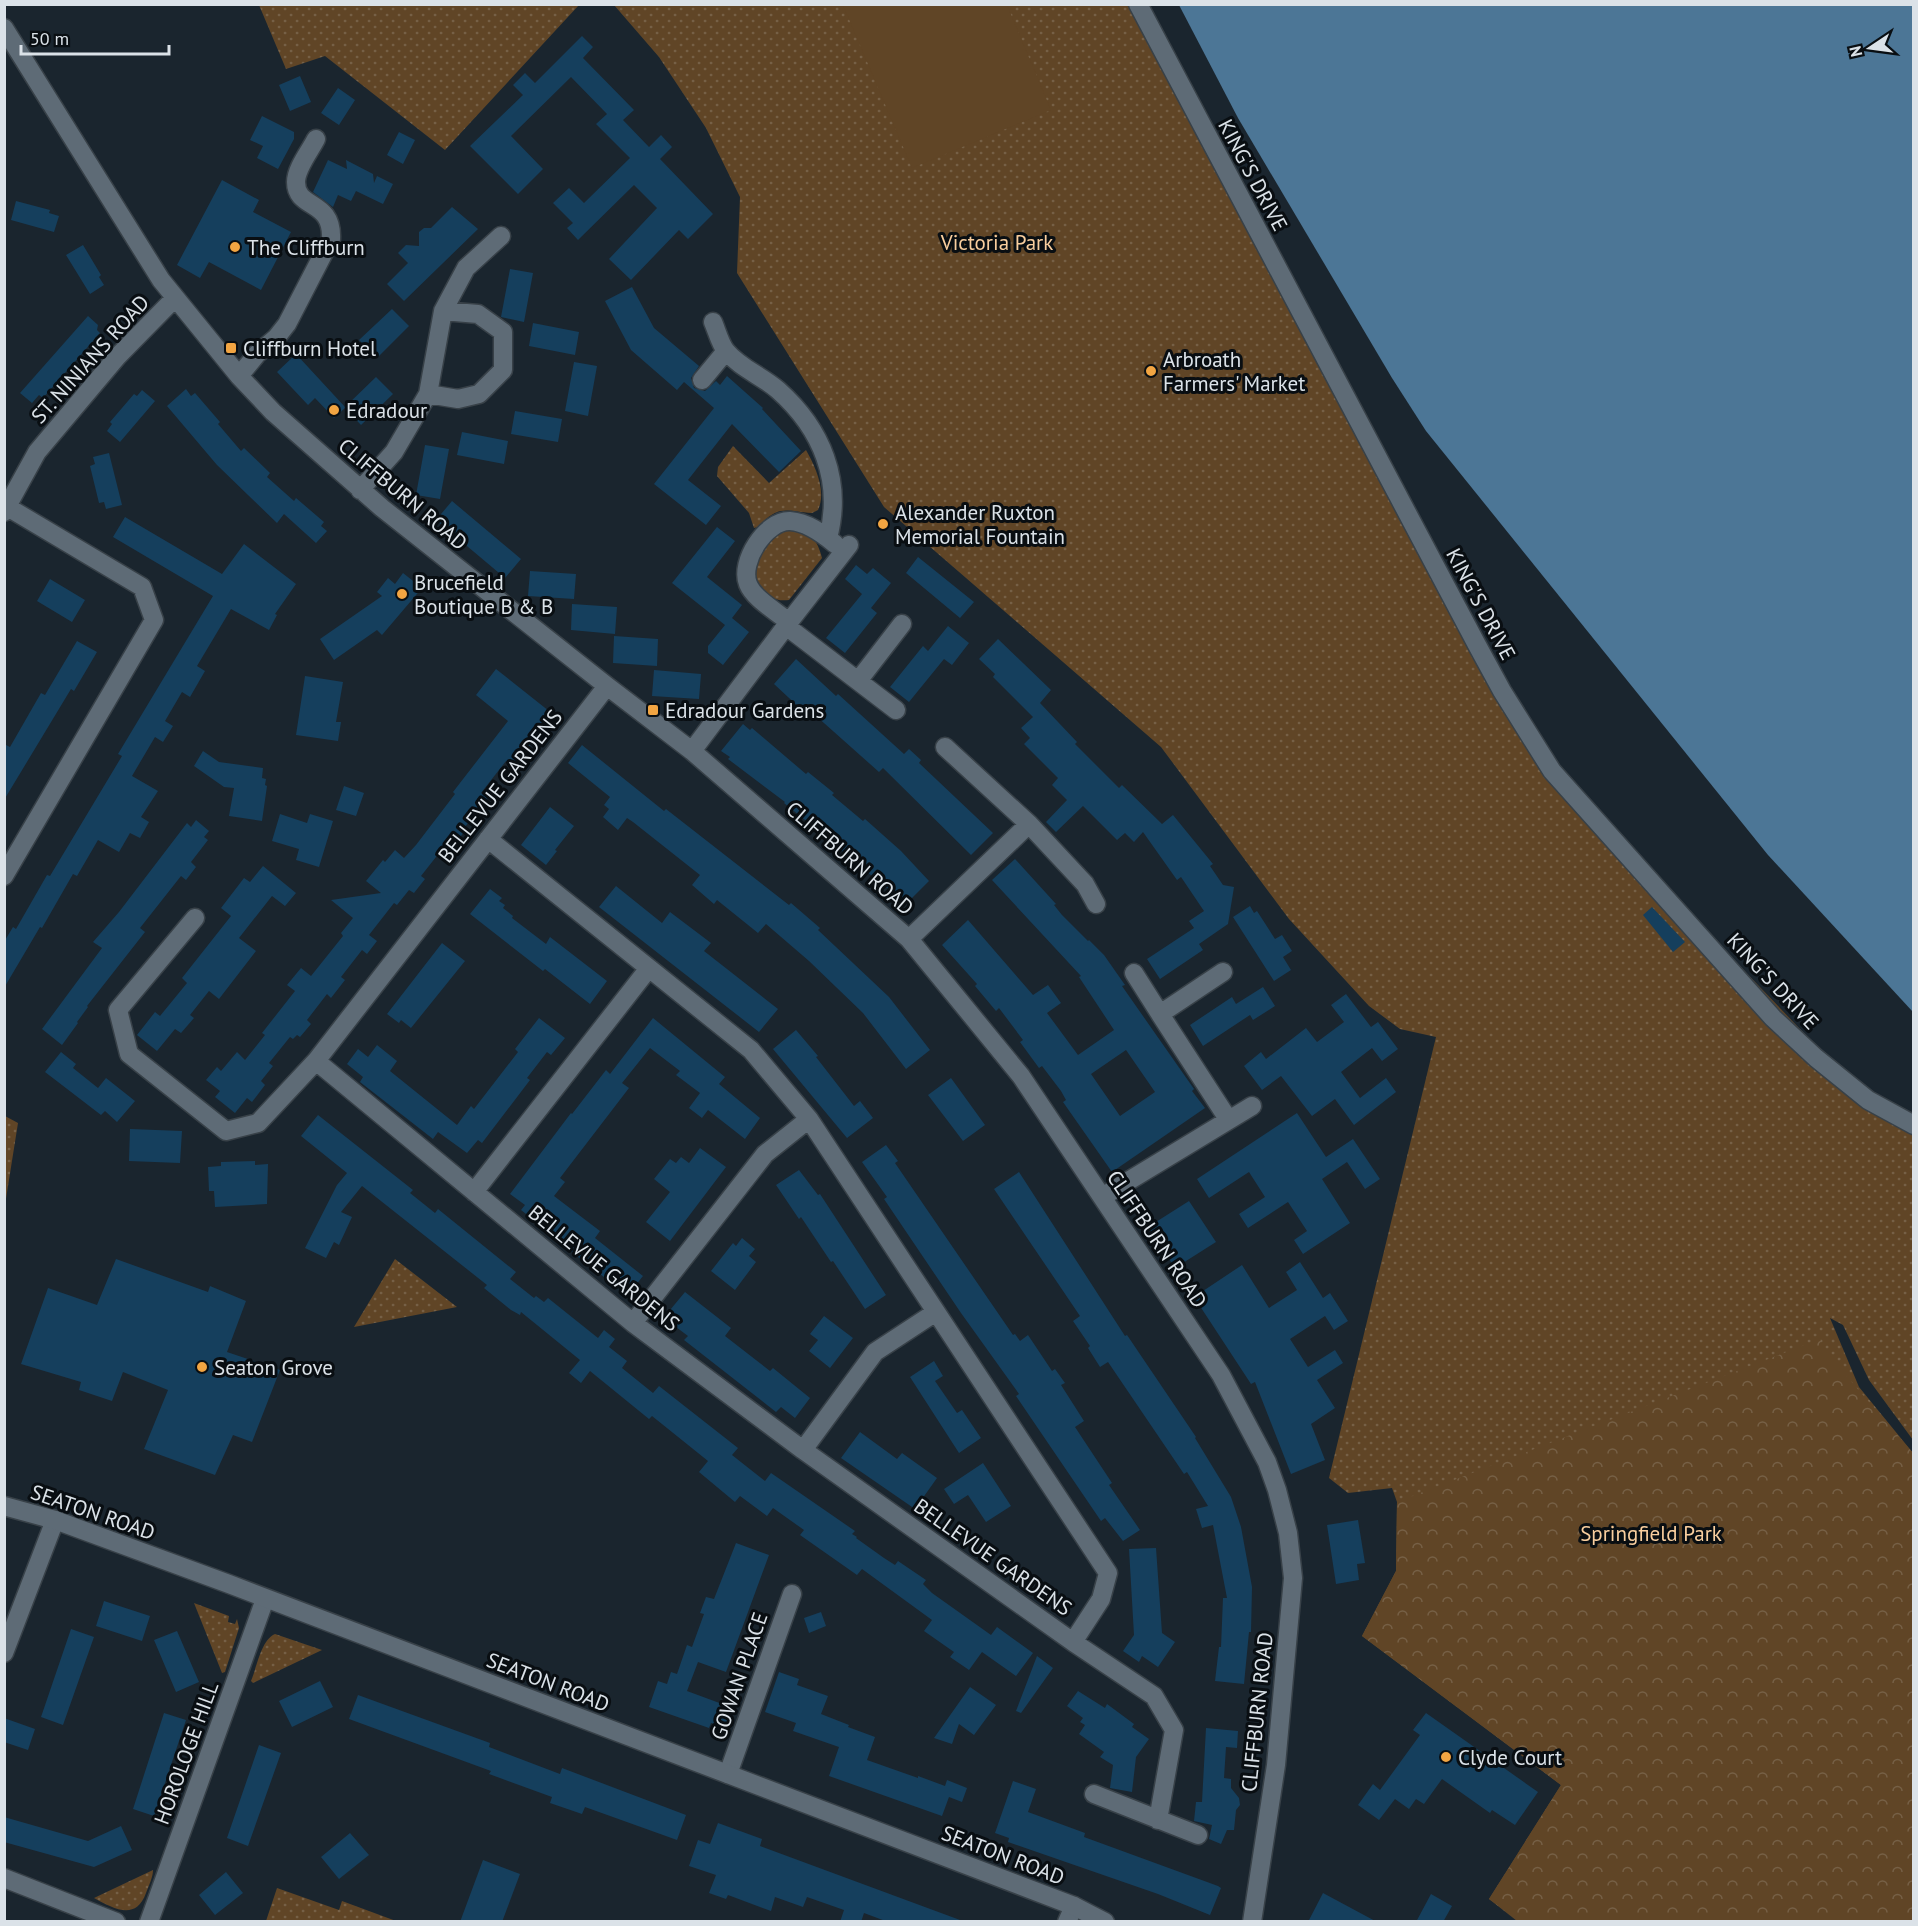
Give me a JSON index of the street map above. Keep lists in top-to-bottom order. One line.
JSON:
{"streets":{"street":["KING'S DRIVE","ST. NINIANS ROAD","CLIFFBURN ROAD","BELLEVUE GARDENS","SEATON ROAD","GOWAN PLACE","HOROLOGE HILL"]},"crossings":[["ST. NINIANS ROAD","CLIFFBURN ROAD"],["CLIFFBURN ROAD","BELLEVUE GARDENS"],["SEATON ROAD","GOWAN PLACE"],["SEATON ROAD","HOROLOGE HILL"]],"parks":["Victoria Park","Springfield Park"],"places":{"other":["The Cliffburn","Arbroath Farmers' Market","Edradour","Alexander Ruxton Memorial Fountain","Brucefield Boutique B & B","Seaton Grove","Clyde Court"],"transit":["Cliffburn Hotel","Edradour Gardens"]},"scale_bar":"50 m","north":"left"}
